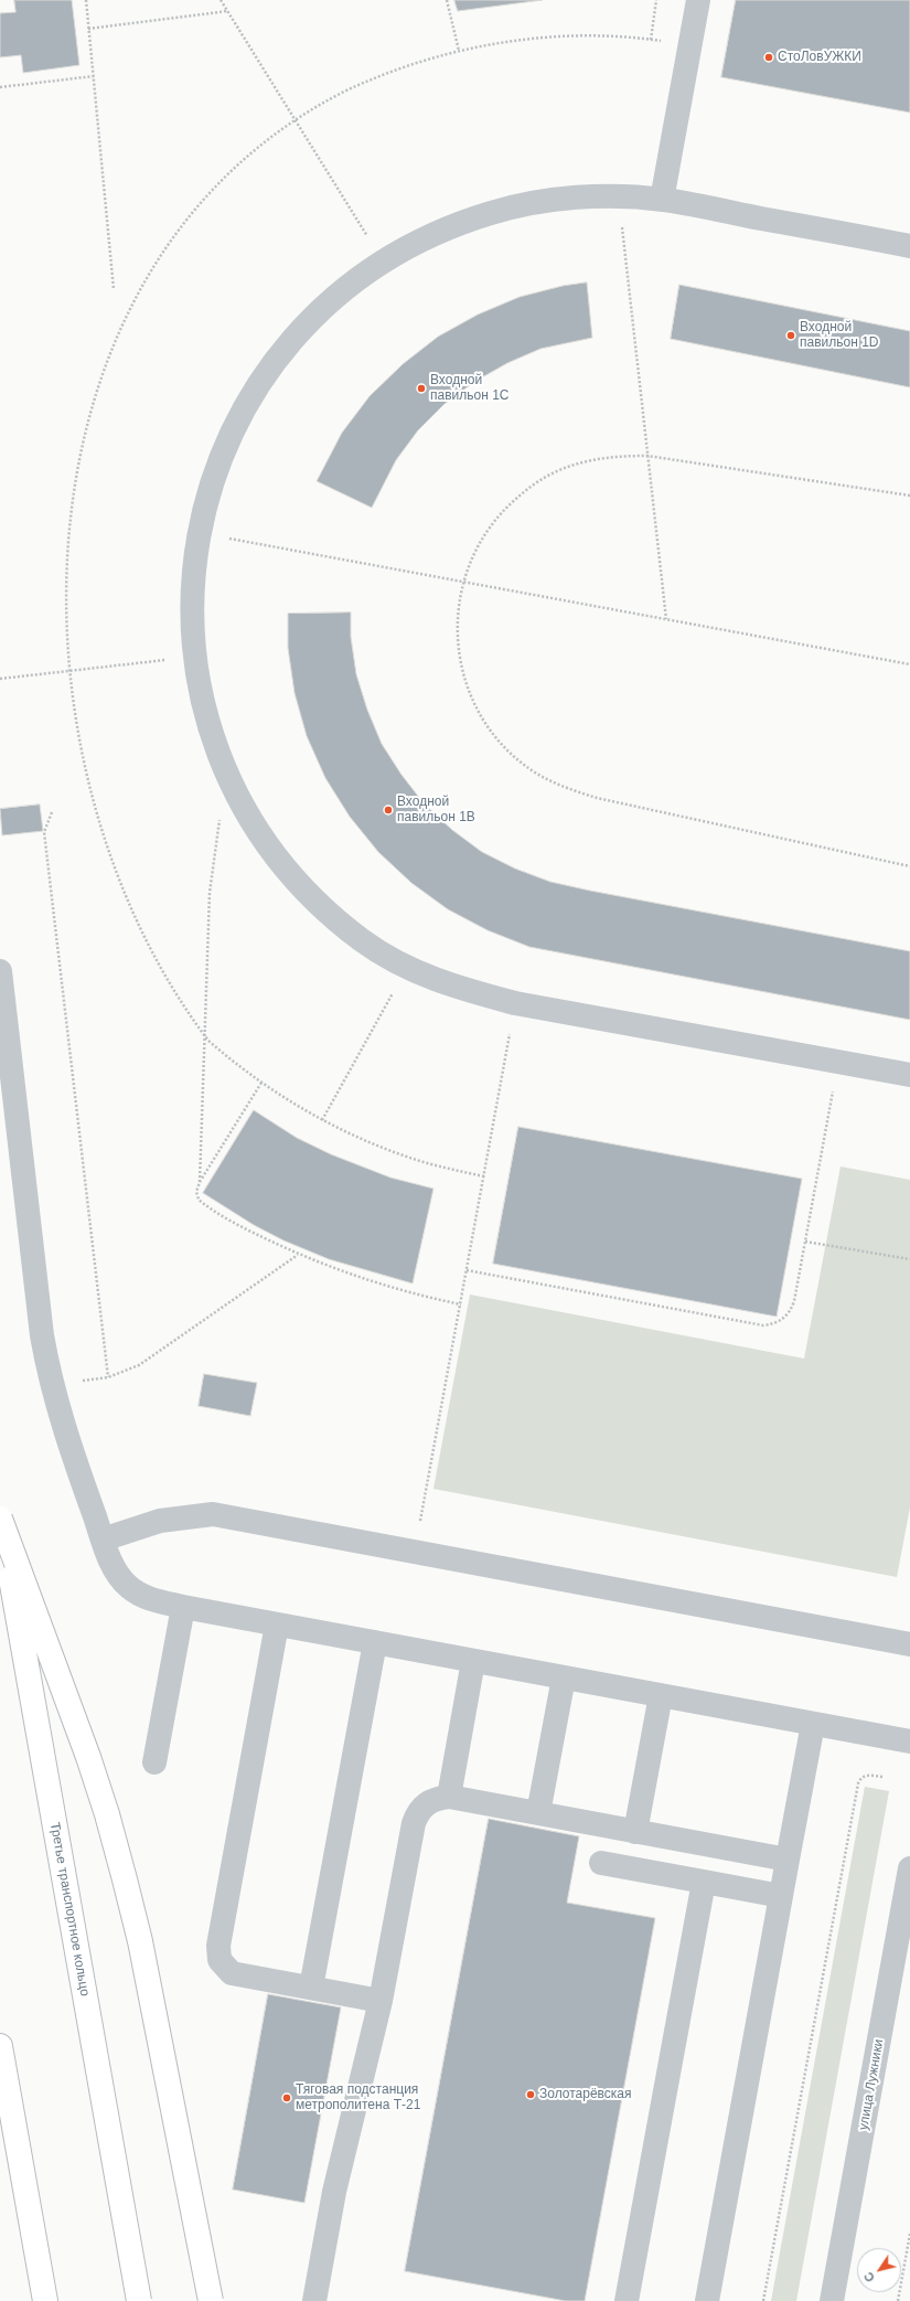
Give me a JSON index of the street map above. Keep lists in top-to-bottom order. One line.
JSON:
{"streets":{"main road":["Третье транспортное кольцо"],"street":["улица Лужники"]},"places":["СтоЛовУЖКИ","Входной павильон 1D","Входной павильон 1C","Входной павильон 1B","Золотарёвская","Тяговая подстанция метрополитена Т-21"],"north":"bottom left"}
